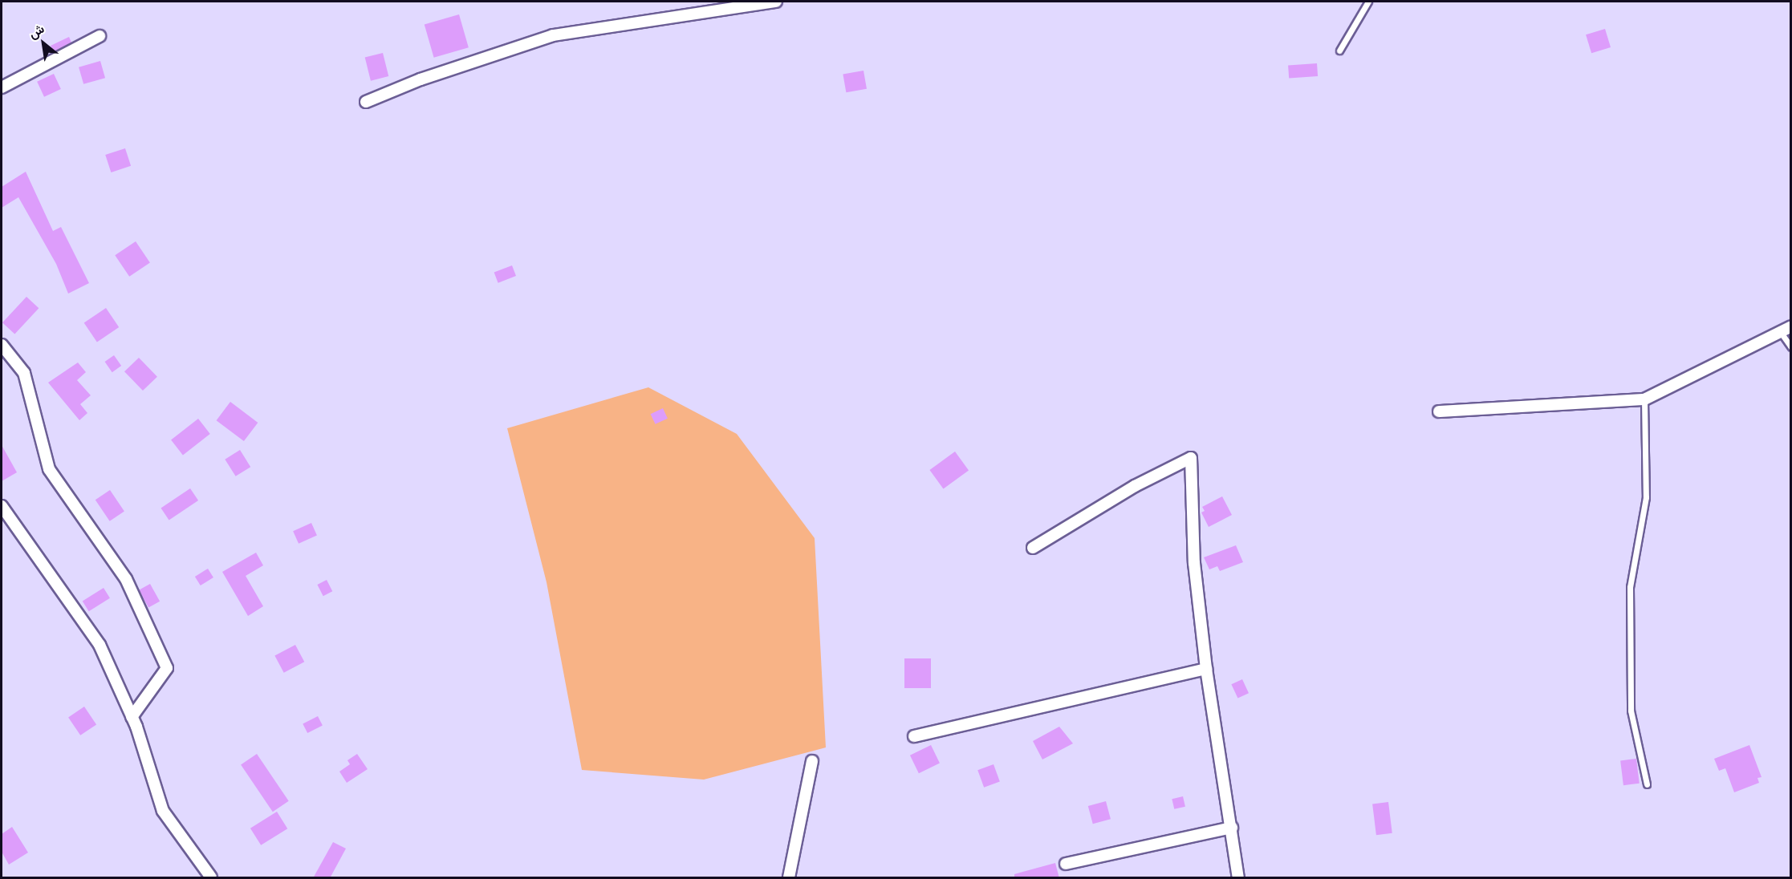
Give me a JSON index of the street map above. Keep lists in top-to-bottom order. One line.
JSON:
{"north":"top left"}
